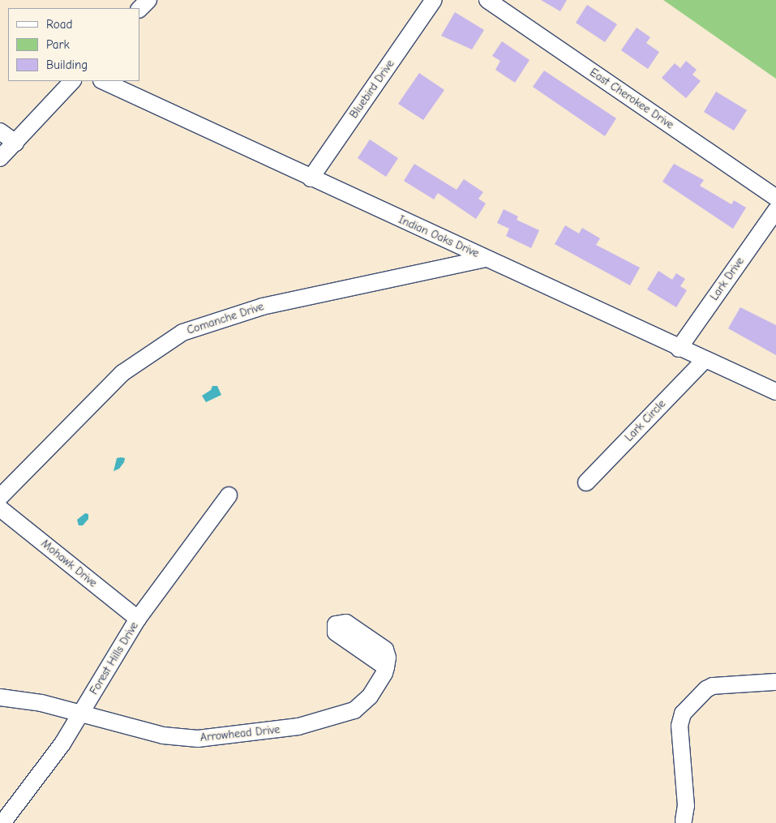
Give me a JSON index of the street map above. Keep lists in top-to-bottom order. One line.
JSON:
{"streets":{"street":["Bluebird Drive","East Cherokee Drive","Indian Oaks Drive","Lark Drive","Comanche Drive","Lark Circle","Mohawk Drive","Forest Hills Drive","Arrowhead Drive"]},"crossings":[["Bluebird Drive","Indian Oaks Drive"],["Indian Oaks Drive","Lark Drive"],["Indian Oaks Drive","Comanche Drive"],["Indian Oaks Drive","Lark Circle"],["Mohawk Drive","Forest Hills Drive"],["Forest Hills Drive","Arrowhead Drive"]],"legend":["Road","Park","Building"]}
